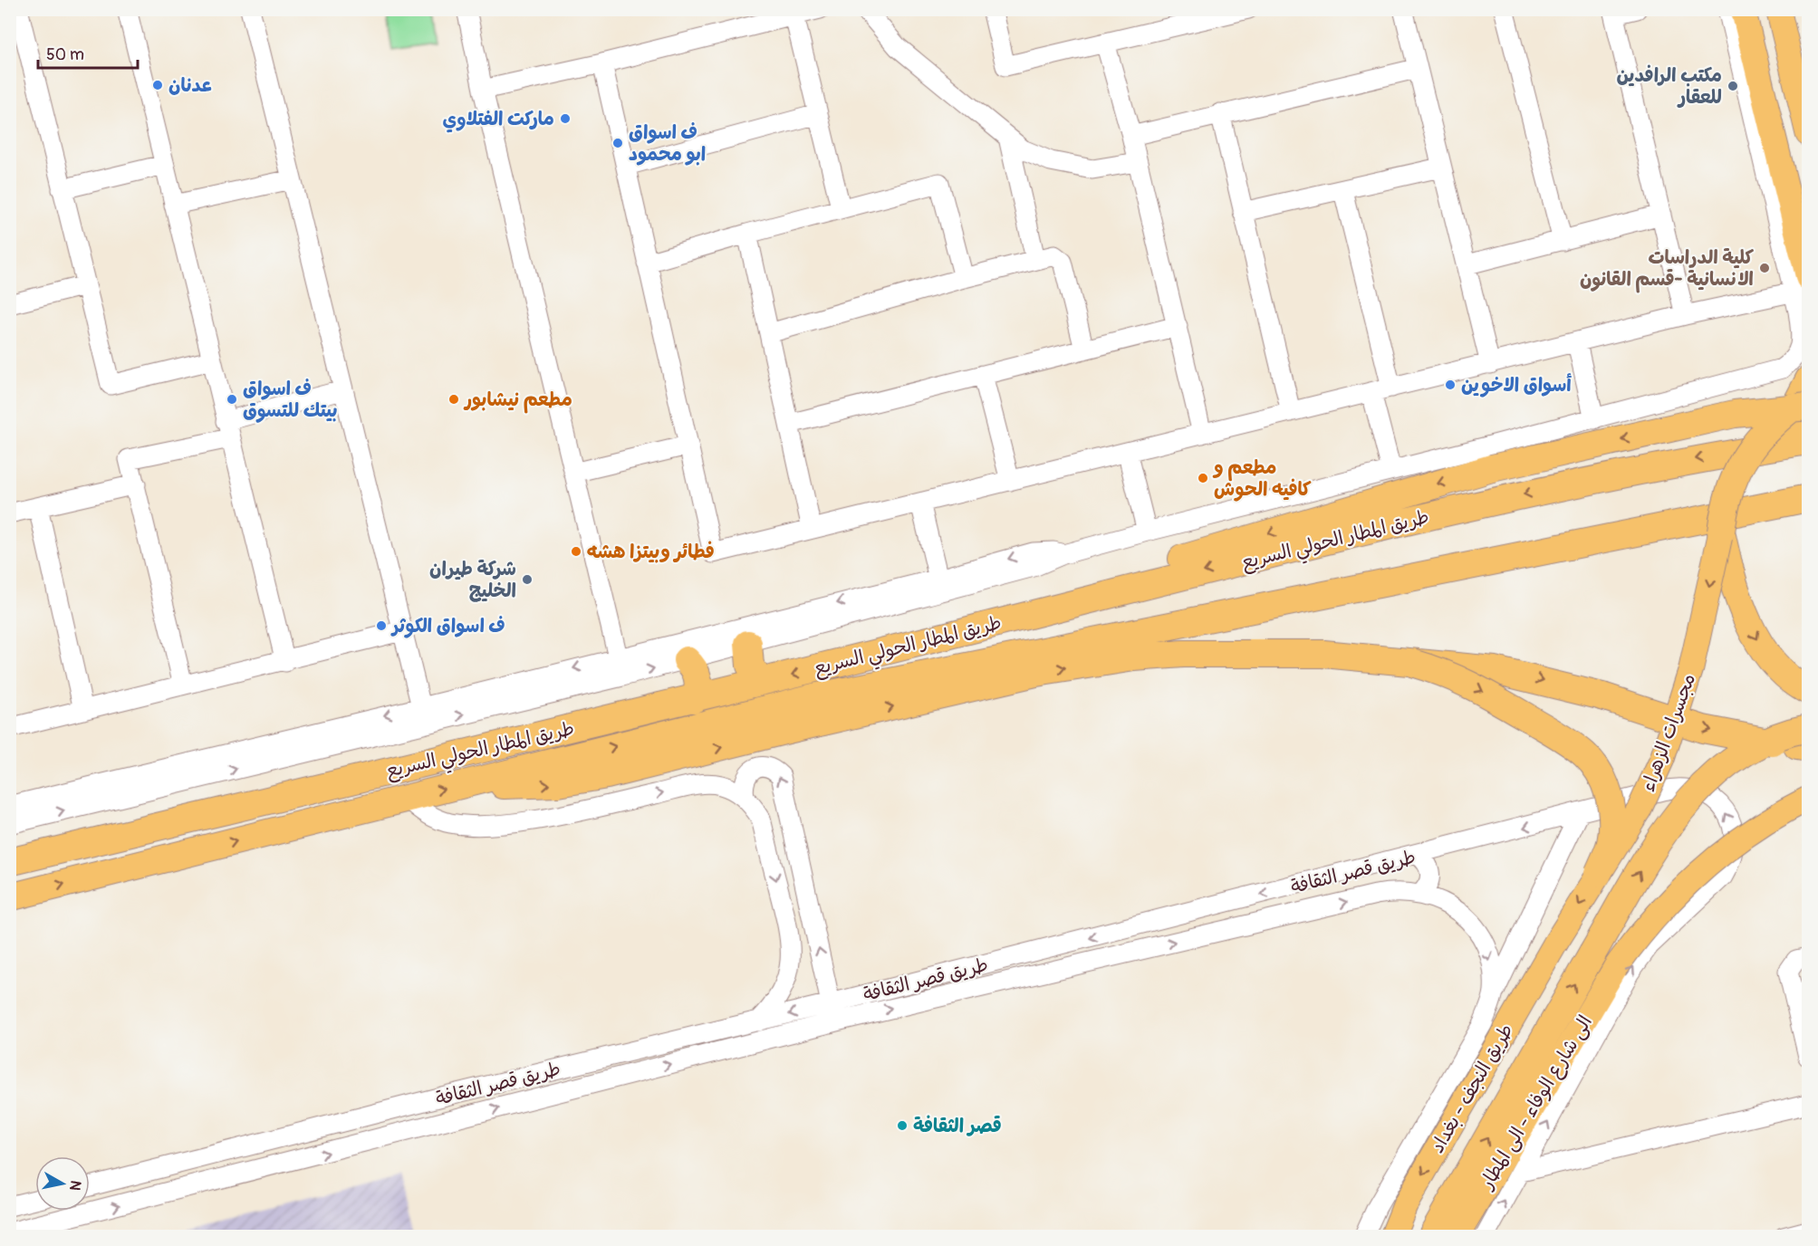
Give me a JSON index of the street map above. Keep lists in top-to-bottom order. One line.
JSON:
{"streets":{"highway":["طريق المطار الحولي السريع"],"main road":["مجسرات الزهراء","طريق النجف - بغداد","الى شارع الوفاء - الى المطار"],"street":["طريق قصر الثقافة"]},"crossings":[["مجسرات الزهراء","طريق النجف - بغداد"]],"one_way":["مجسرات الزهراء","طريق النجف - بغداد"],"places":["عدنان","مكتب الرافدين للعقار","ماركت الفتلاوي","ف اسواق ابو محمود","كلية الدراسات الانسانية -قسم القانون","أسواق الاخوين","ف اسواق بيتك للتسوق","مطعم نيشابور","مطعم و كافيه الحوش","فطائر وبيتزا هشه","شركة طيران الخليج","ف اسواق الكوثر","قصر الثقافة"],"scale_bar":"50 m","north":"right"}
